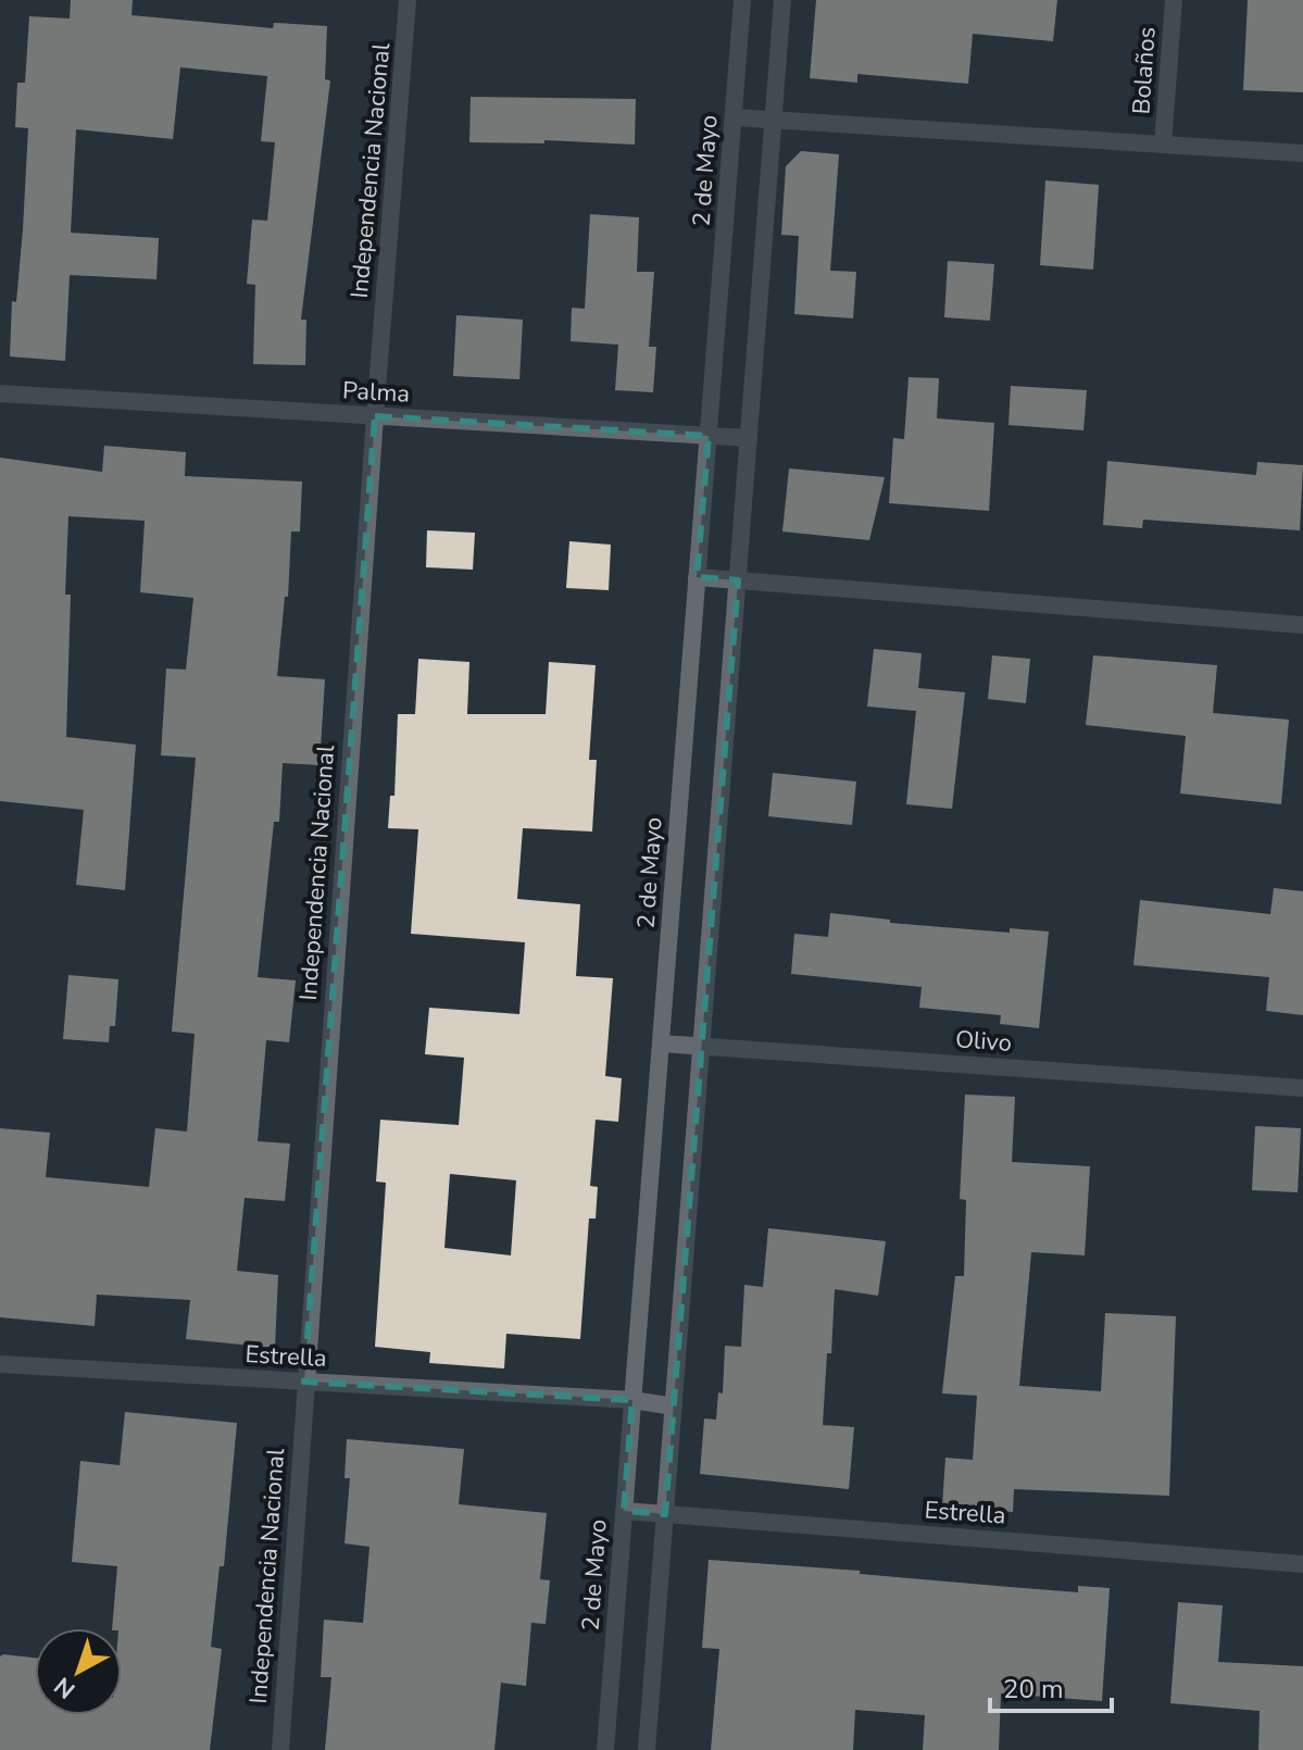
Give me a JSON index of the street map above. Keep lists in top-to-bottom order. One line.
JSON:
{"streets":{"street":["Bolaños","Independencia Nacional","2 de Mayo","Palma","Olivo","Estrella"]},"crossings":[["Independencia Nacional","Palma"],["Independencia Nacional","Estrella"],["2 de Mayo","Palma"],["2 de Mayo","Olivo"],["2 de Mayo","Estrella"]],"scale_bar":"20 m","north":"bottom left"}
